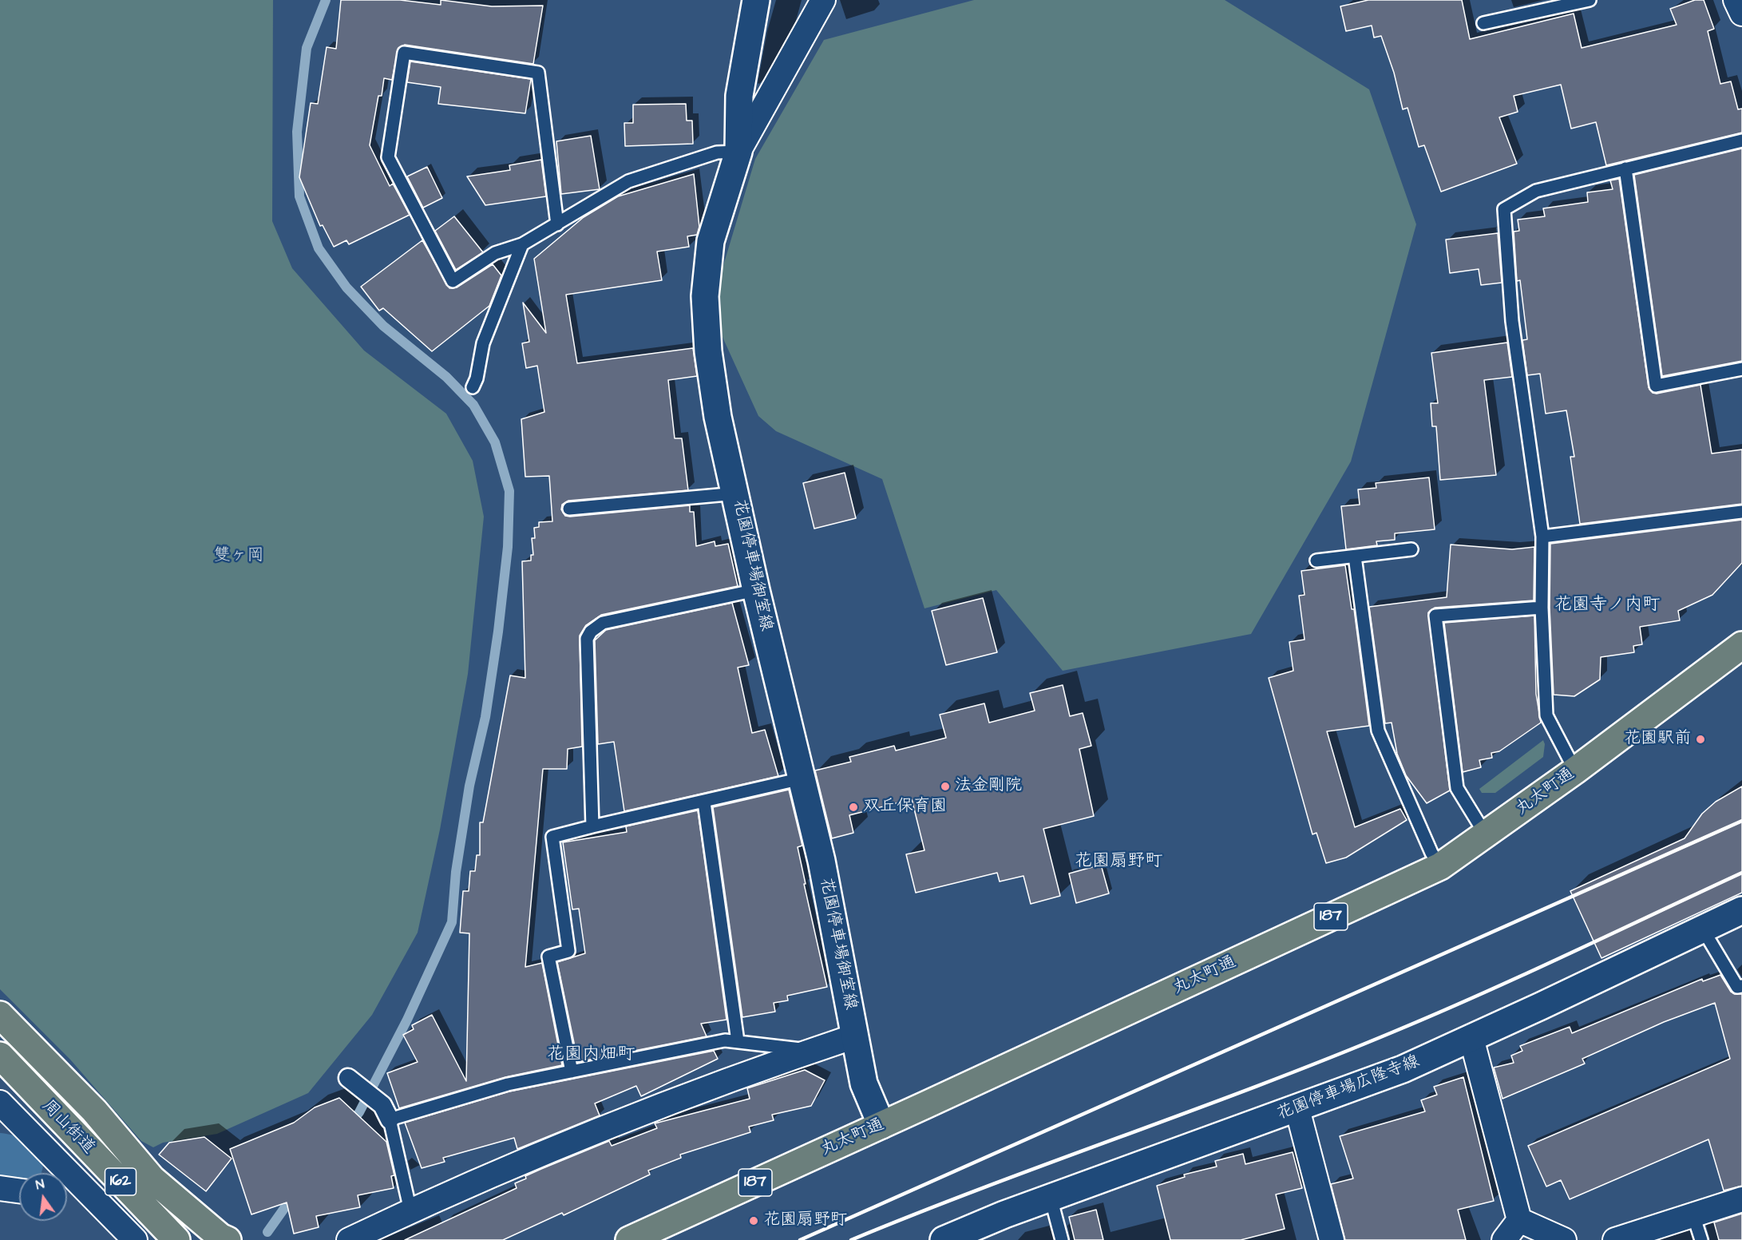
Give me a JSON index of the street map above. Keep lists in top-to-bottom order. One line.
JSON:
{"streets":{"main road":["花園停車場御室線","丸太町通","187","花園停車場広隆寺線","周山街道","162"]},"crossings":[["花園停車場御室線","丸太町通"]],"districts":["花園寺ノ内町","花園扇野町","花園内畑町"],"parks":["雙ヶ岡"],"places":["花園駅前","法金剛院","双丘保育園","花園扇野町"],"north":"top"}
